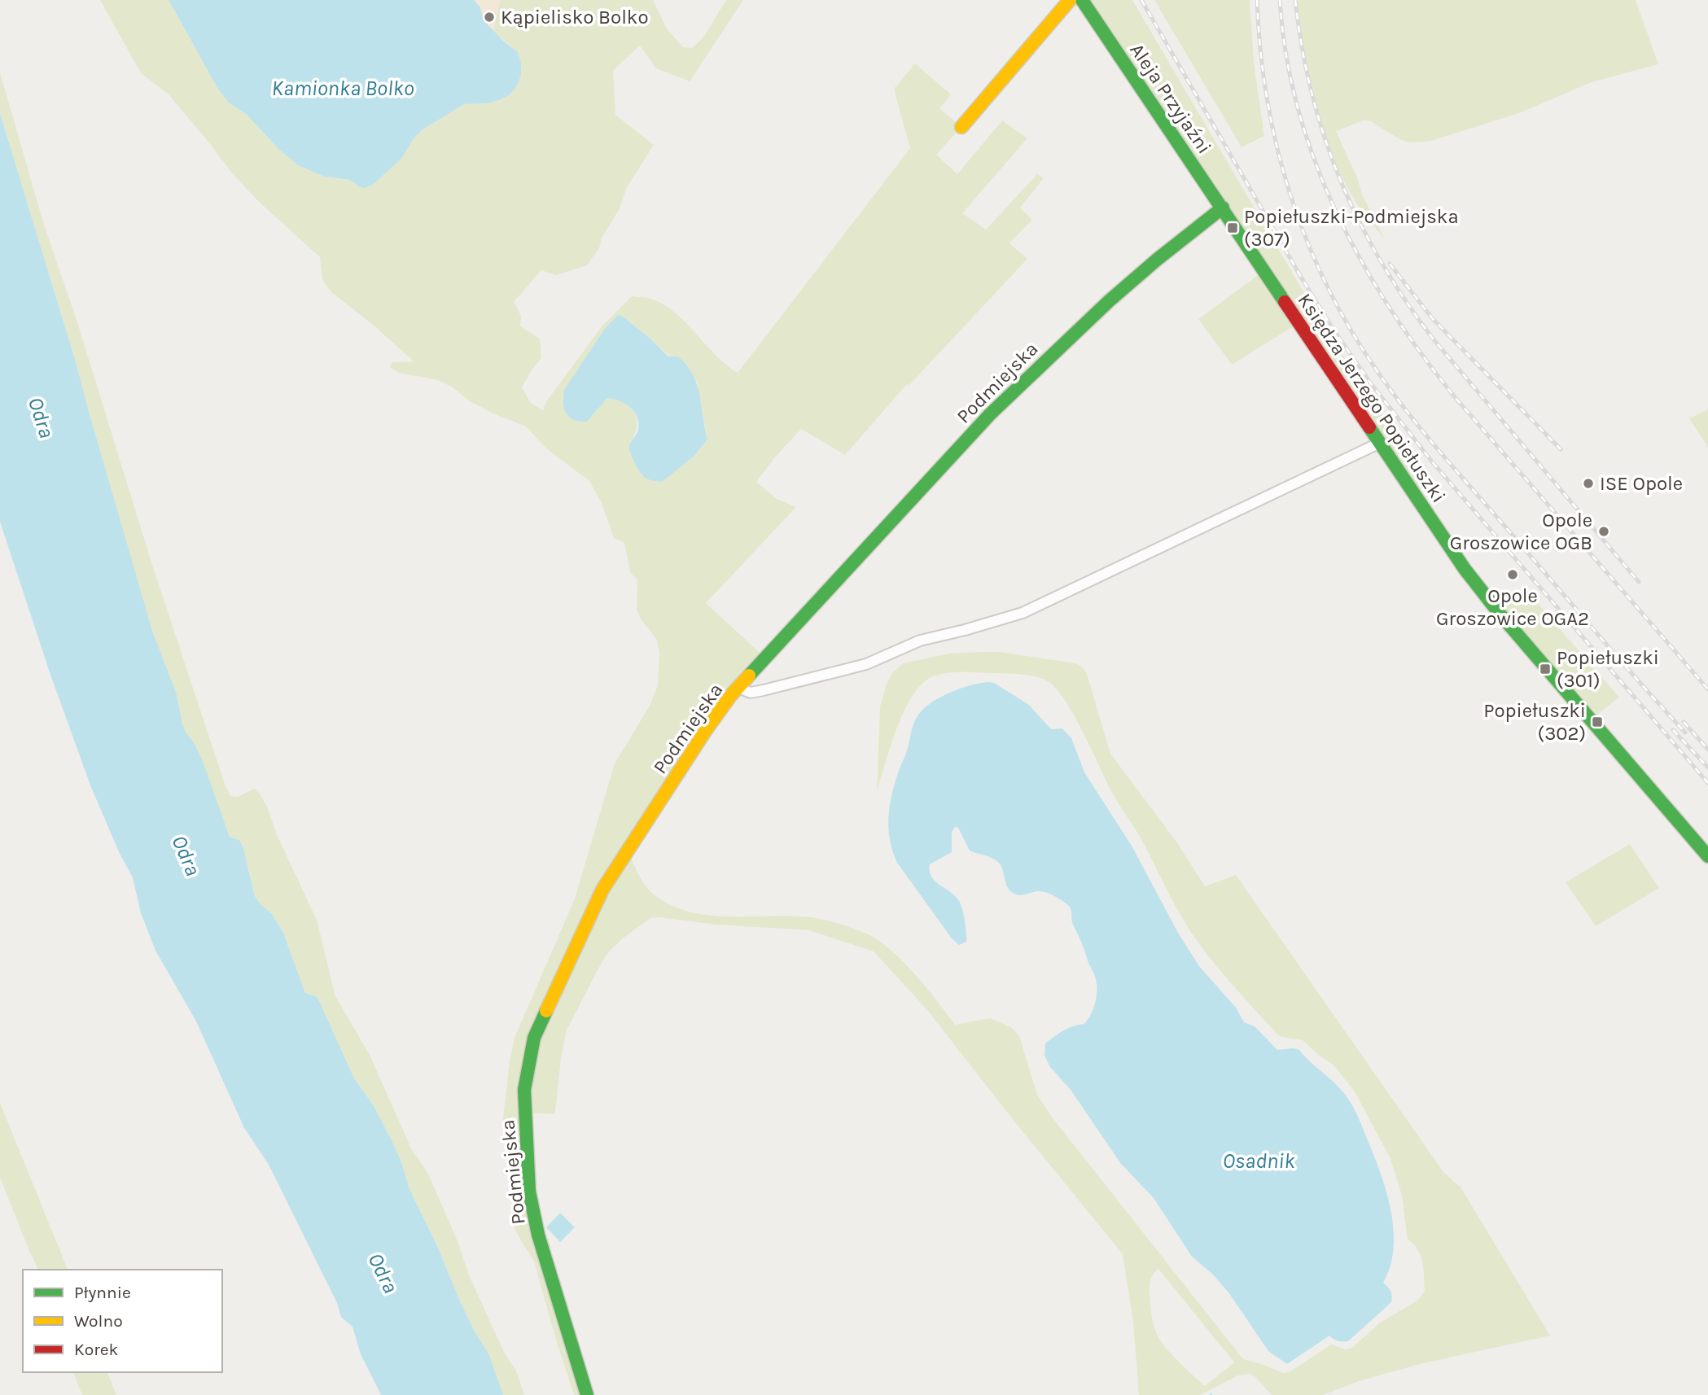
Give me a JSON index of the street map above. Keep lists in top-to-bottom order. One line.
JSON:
{"streets":{"street":["Aleja Przyjaźni","Podmiejska","Księdza Jerzego Popiełuszki"]},"crossings":[["Aleja Przyjaźni","Podmiejska"],["Aleja Przyjaźni","Księdza Jerzego Popiełuszki"],["Podmiejska","Księdza Jerzego Popiełuszki"]],"water":["Kamionka Bolko","Odra","Osadnik"],"places":{"other":["Kąpielisko Bolko","ISE Opole","Opole Groszowice OGB","Opole Groszowice OGA2"],"transit":["Popiełuszki-Podmiejska (307)","Popiełuszki (301)","Popiełuszki (302)"]},"legend":["Płynnie","Wolno","Korek"]}
